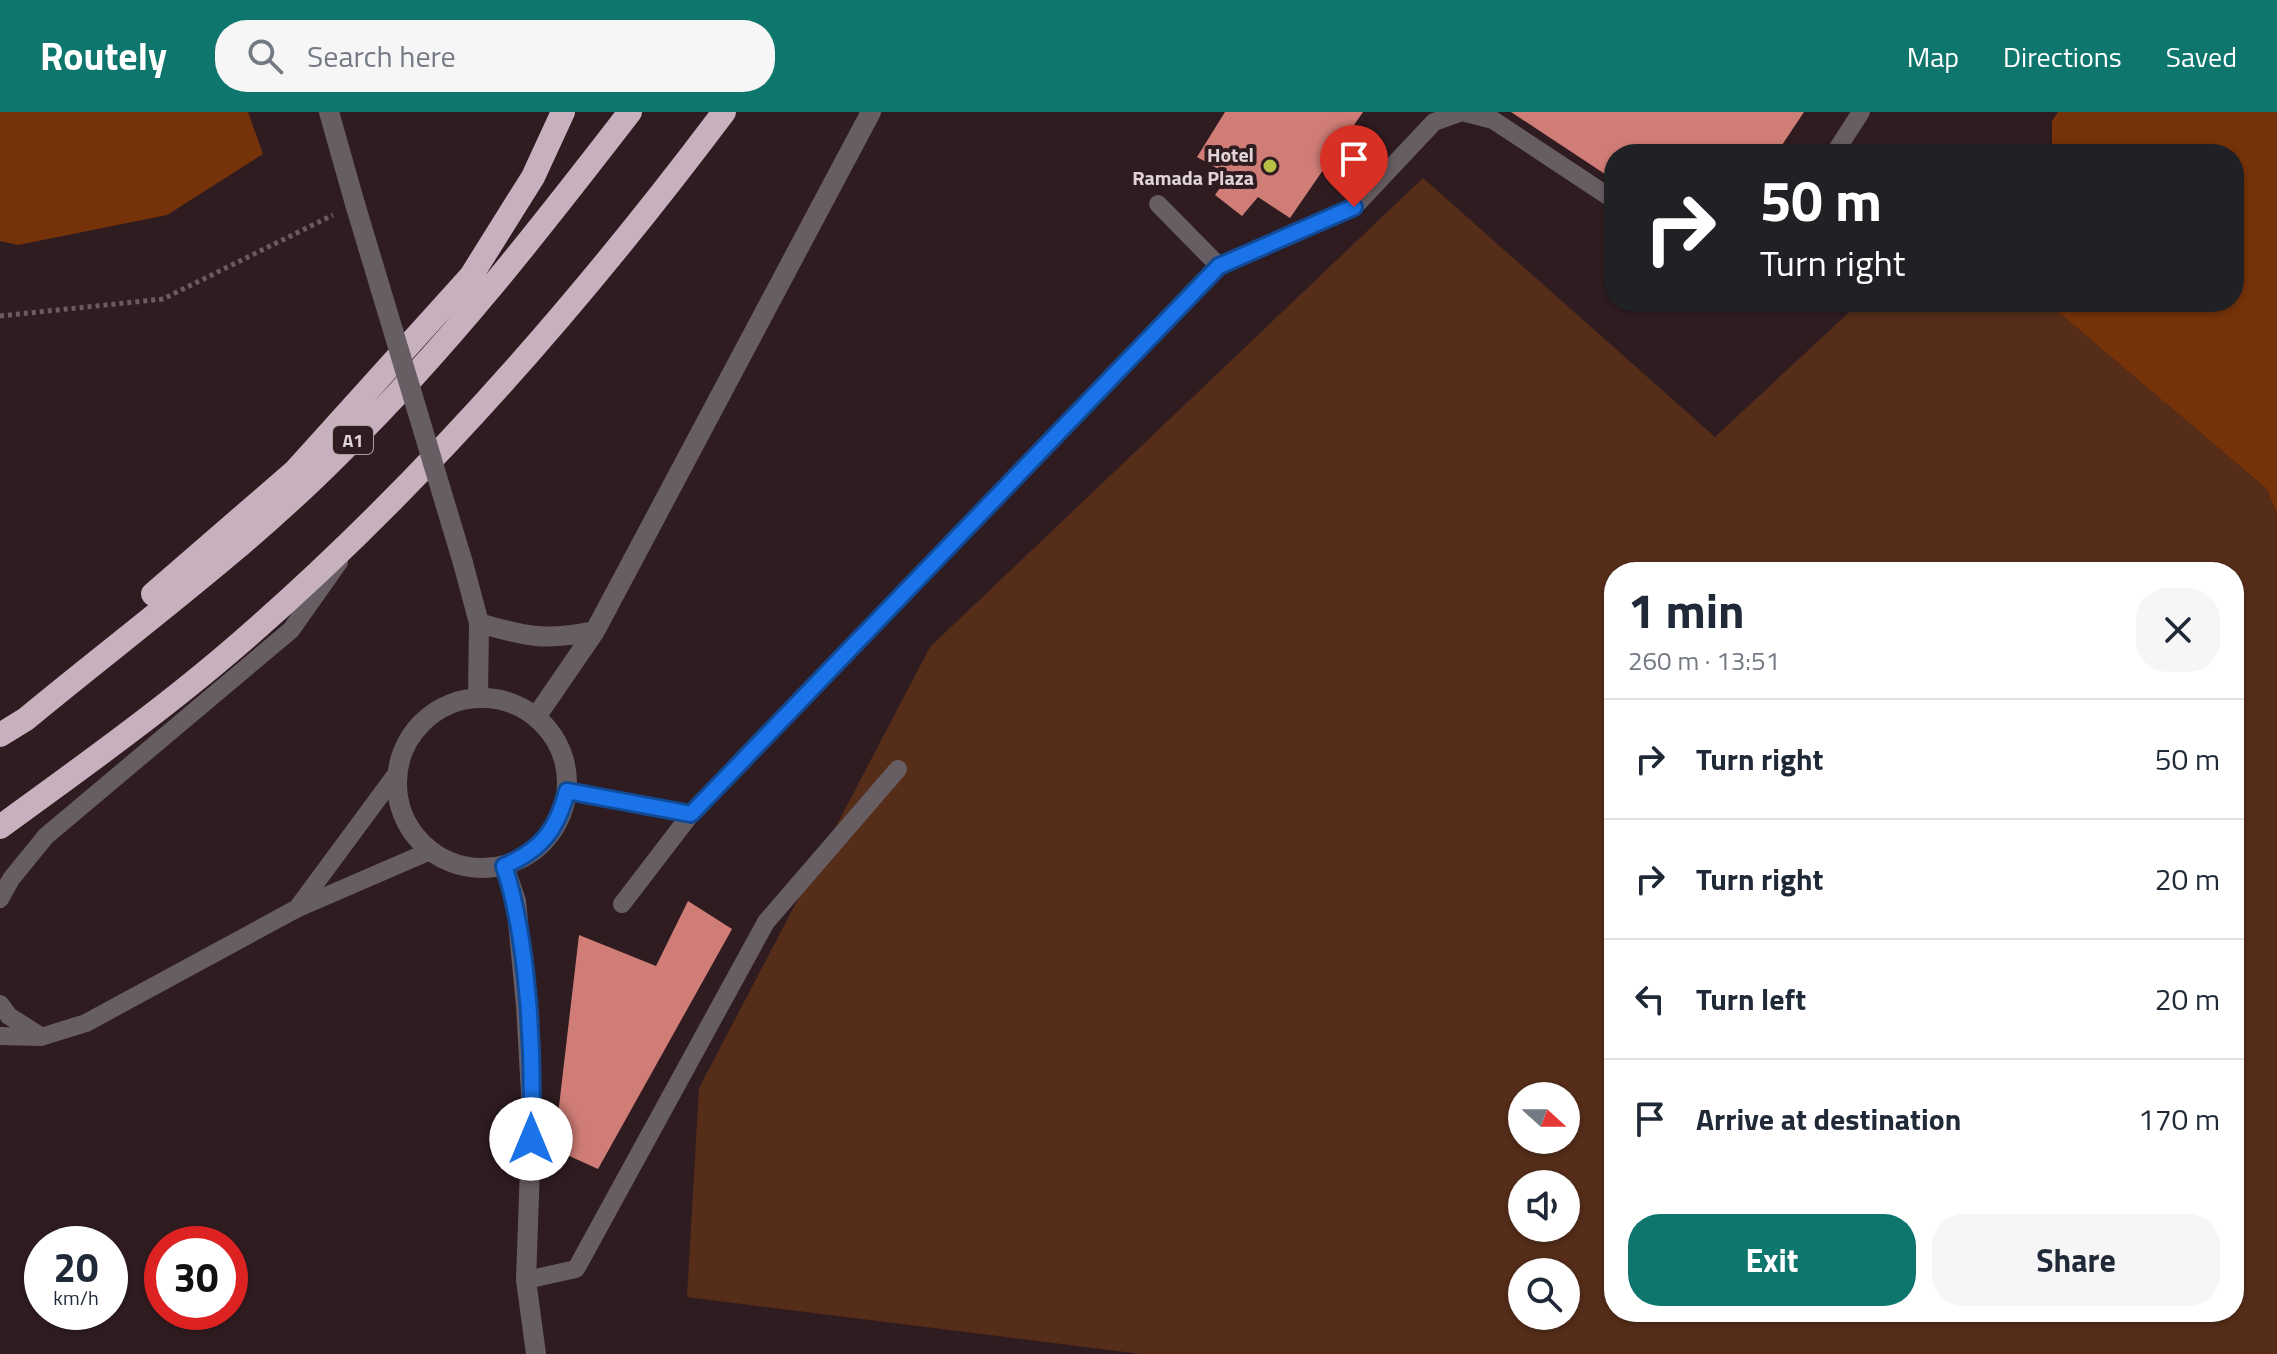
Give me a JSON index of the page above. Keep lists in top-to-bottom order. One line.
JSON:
{"streets":{"highway":["A1"]},"places":["Hotel Ramada Plaza"],"north":"right","page":{"header":"Routely","search":"Search here","nav":["Map","Directions","Saved"],"turn":["50 m","Turn right"],"heading":["1 min","260 m · 13:51"],"list":[{"name":"Turn right","value":"50 m"},{"name":"Turn right","value":"20 m"},{"name":"Turn left","value":"20 m"},{"name":"Arrive at destination","value":"170 m"}],"buttons":["Exit","Share"],"speed":"20 km/h","limit":"30"}}
